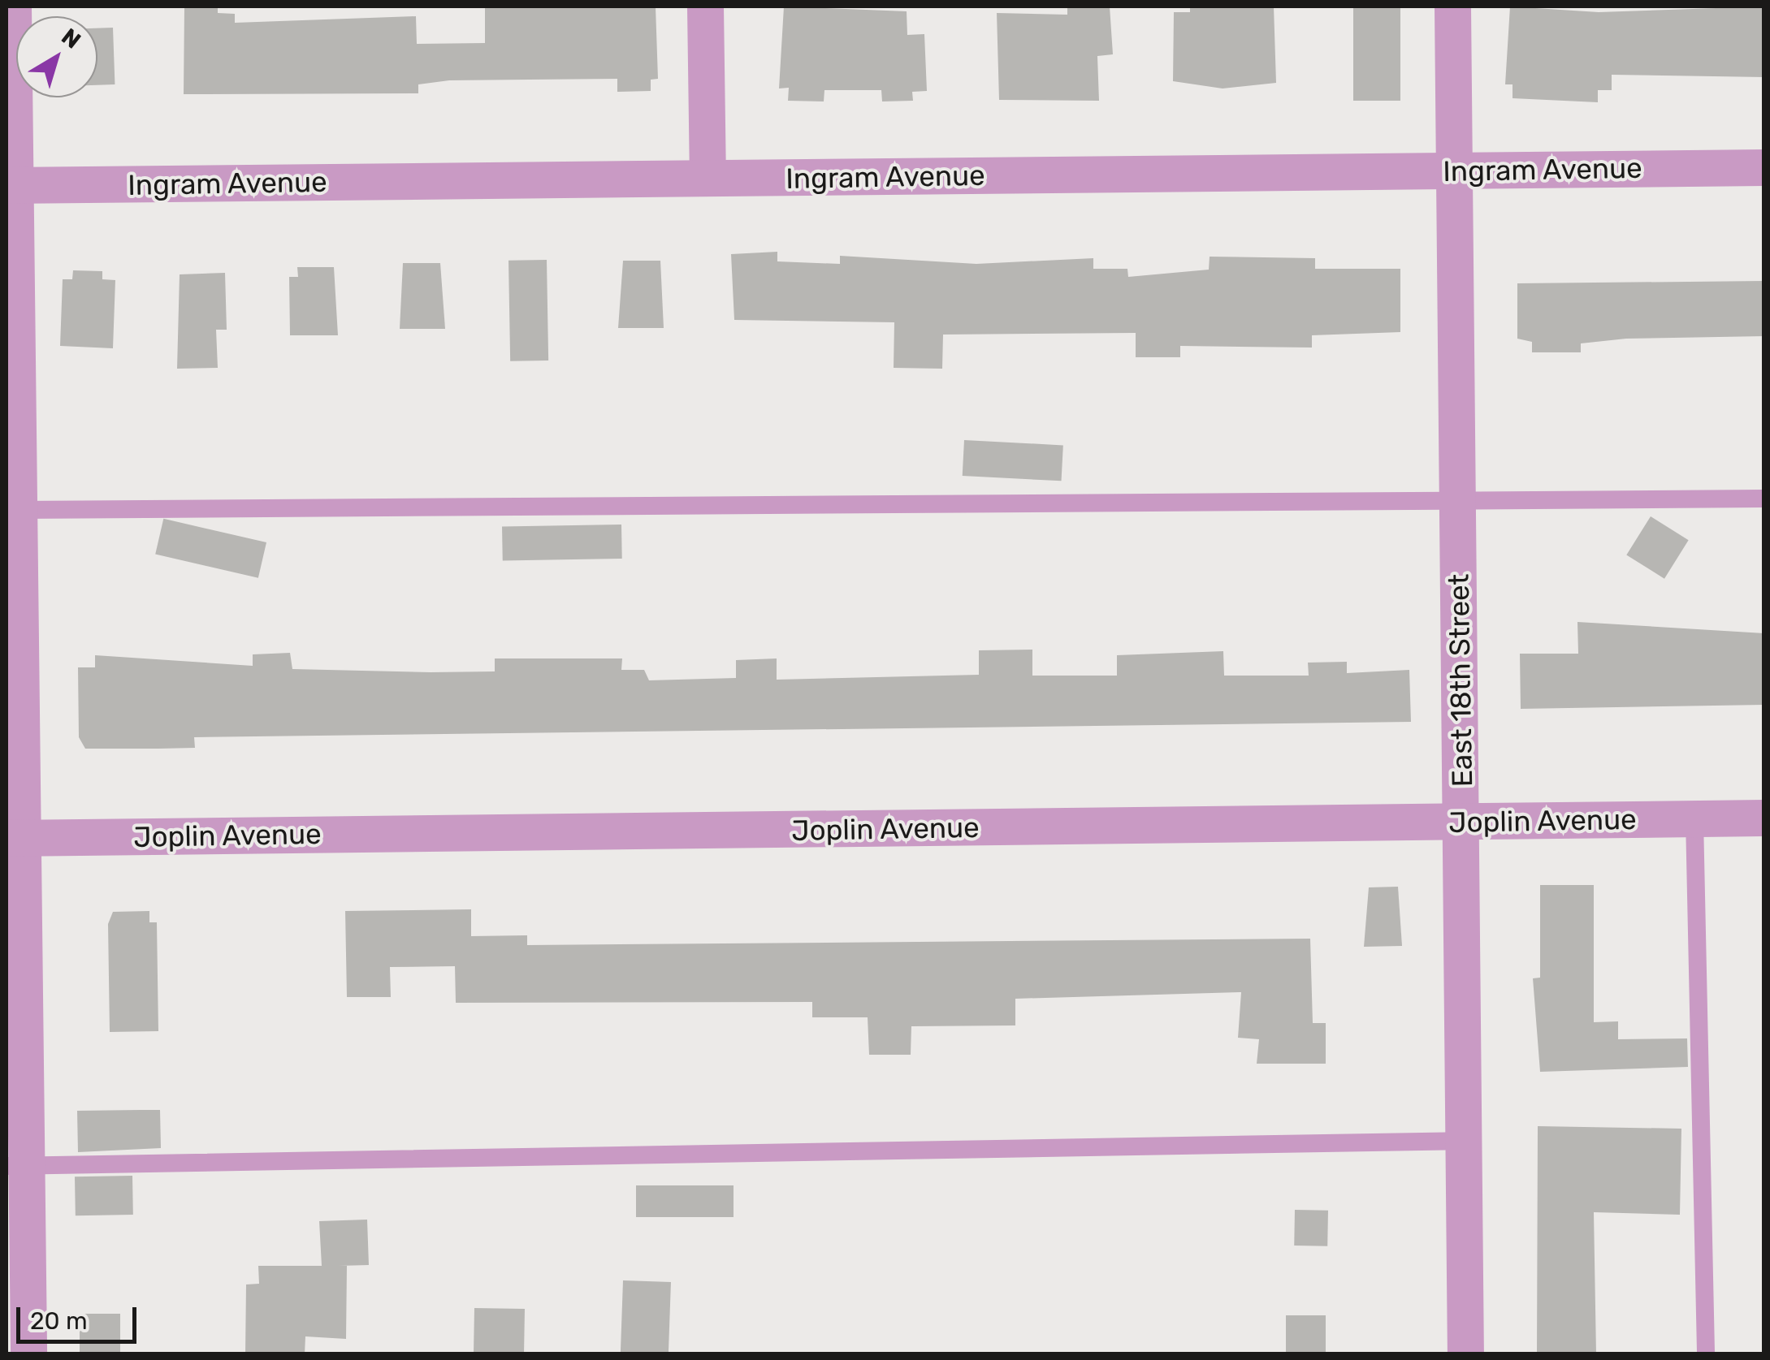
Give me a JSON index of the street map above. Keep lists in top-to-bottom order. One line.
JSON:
{"streets":{"street":["Ingram Avenue","East 18th Street","Joplin Avenue"]},"crossings":[["Ingram Avenue","East 18th Street"],["East 18th Street","Joplin Avenue"]],"scale_bar":"20 m","north":"top right"}
